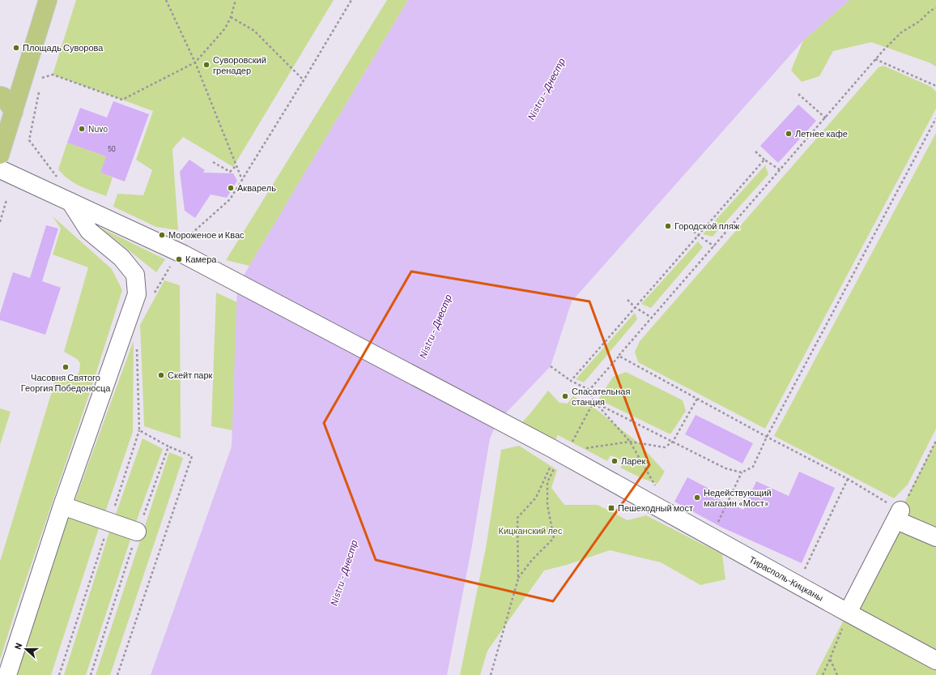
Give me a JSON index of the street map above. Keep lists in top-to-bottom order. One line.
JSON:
{"streets":{"street":["Тирасполь-Кицканы"]},"water":["Nistru - Днестр"],"parks":["Кицканский лес"],"places":{"other":["Площадь Суворова","Суворовский гренадер","Nuvo","Летнее кафе","Акварель","Городской пляж","Мороженое и Квас","Камера","Часовня Святого Георгия Победоносца","Скейт парк","Спасательная станция","Ларек","Недействующий магазин «Мост»"],"transit":["Пешеходный мост"]},"house_numbers":["50"],"north":"left"}
